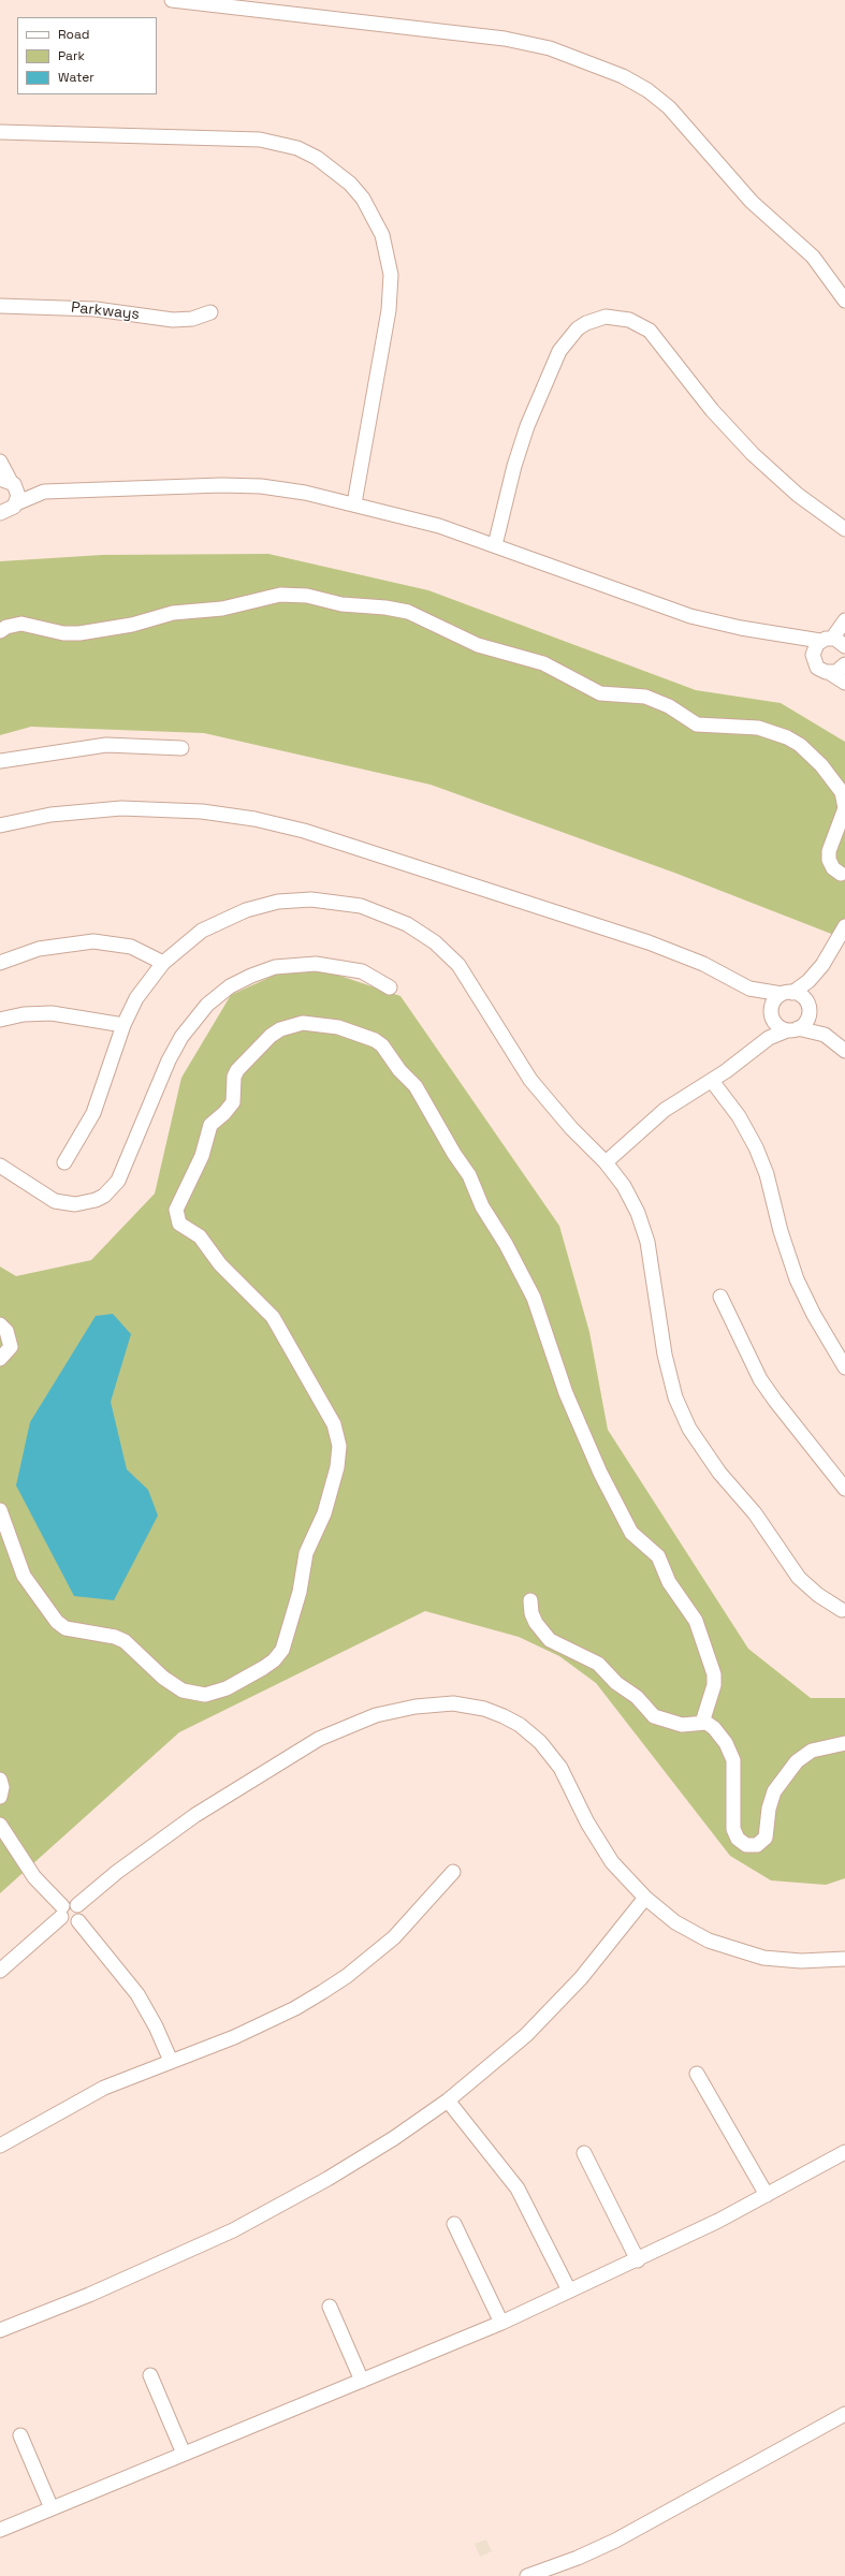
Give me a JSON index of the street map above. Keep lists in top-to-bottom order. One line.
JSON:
{"streets":{"street":["Parkways"]},"legend":["Road","Park","Water"]}
